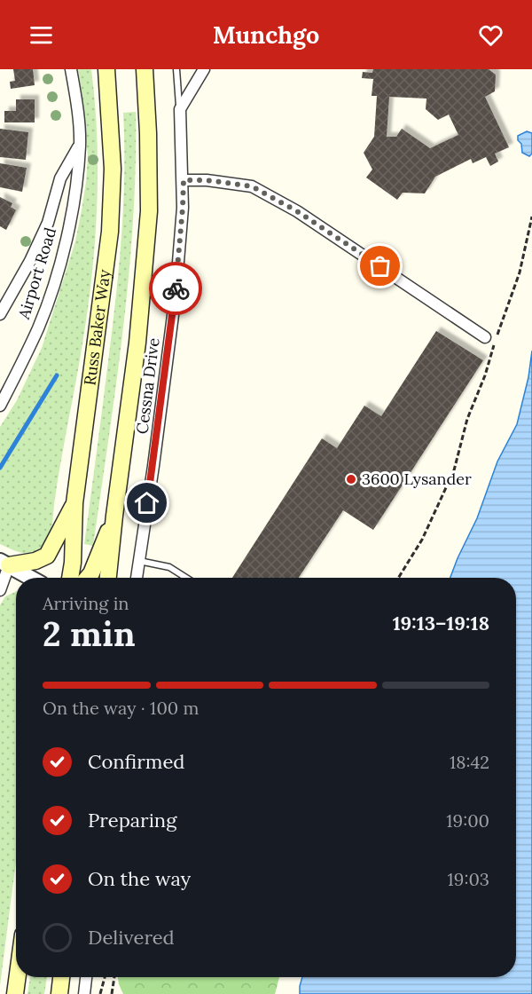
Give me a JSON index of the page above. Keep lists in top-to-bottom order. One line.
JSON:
{"streets":{"main road":["Russ Baker Way"],"street":["Airport Road","Cessna Drive"]},"places":["3600 Lysander"],"page":{"header":"Munchgo","heading":["2 min","Arriving in","19:13–19:18"],"bar":"On the way · 100 m","list":[["Confirmed","18:42"],["Preparing","19:00"],["On the way","19:03"],"Delivered"]}}
